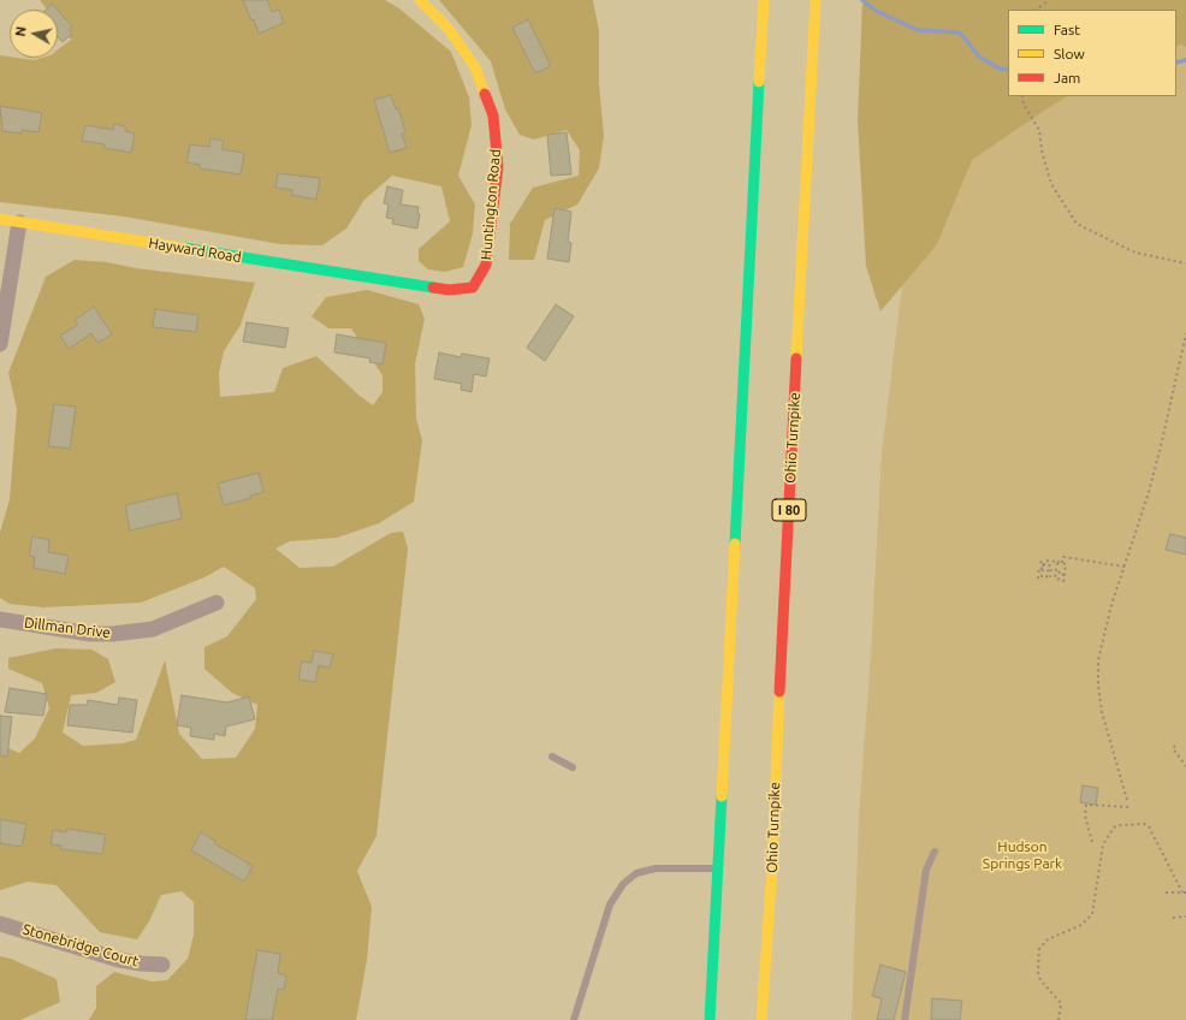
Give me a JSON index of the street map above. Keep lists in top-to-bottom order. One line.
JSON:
{"streets":{"main road":["Huntington Road","Hayward Road","Ohio Turnpike","I 80"],"street":["Dillman Drive","Stonebridge Court"]},"crossings":[["Huntington Road","Hayward Road"]],"parks":["Hudson Springs Park"],"legend":["Fast","Slow","Jam"],"north":"left"}
